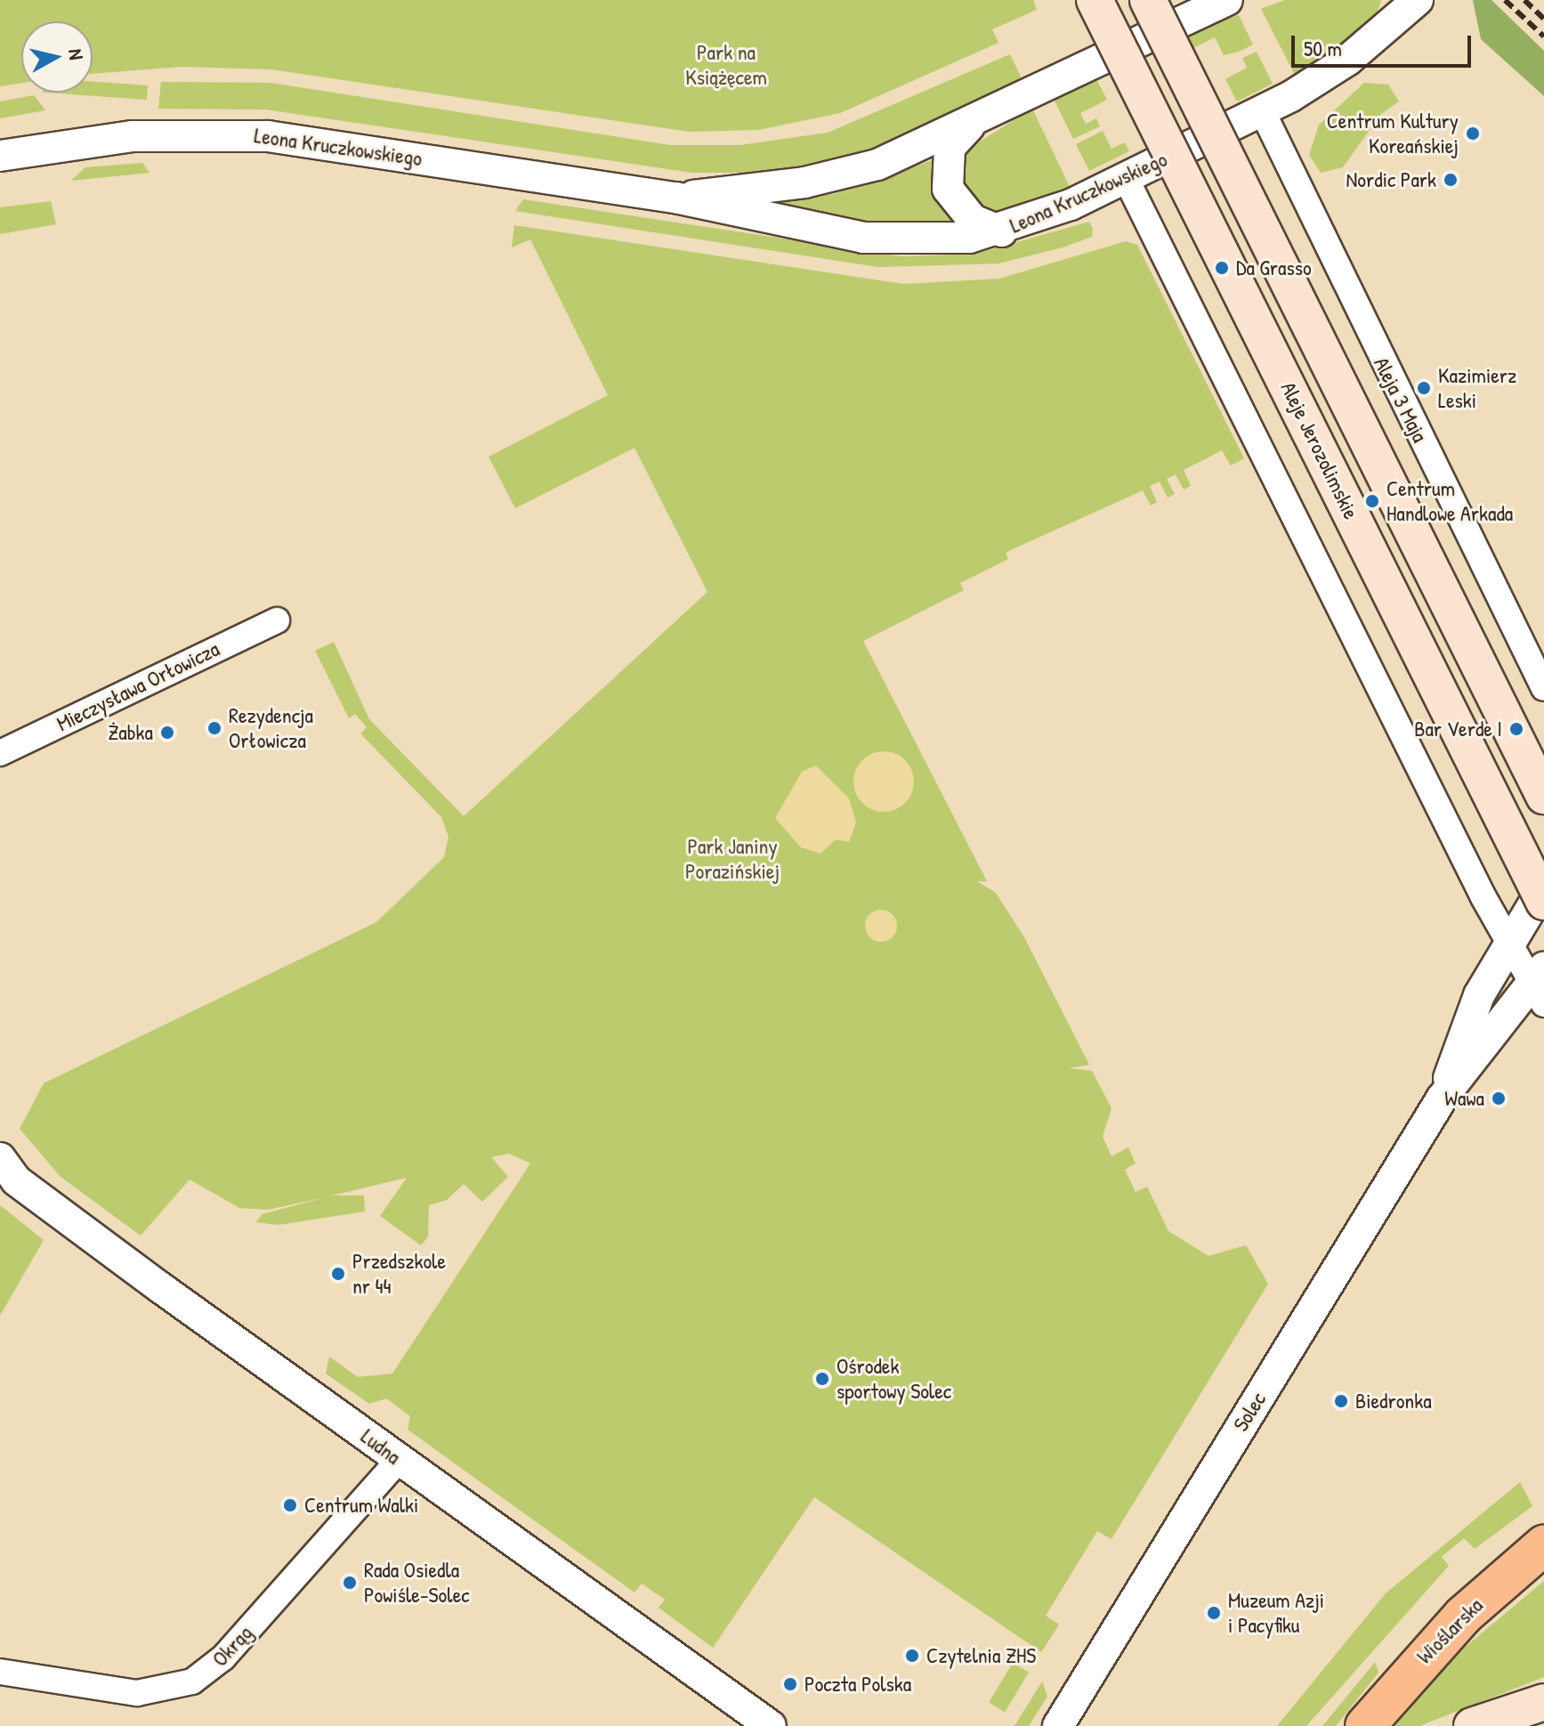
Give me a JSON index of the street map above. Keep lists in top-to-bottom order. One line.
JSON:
{"streets":{"main road":["Aleje Jerozolimskie","Wioślarska"],"street":["Leona Kruczkowskiego","Aleja 3 Maja","Mieczysława Orłowicza","Solec","Ludna","Okrąg"]},"crossings":[["Leona Kruczkowskiego","Aleja 3 Maja"],["Ludna","Okrąg"]],"parks":["Park na Książęcem","Park Janiny Porazińskiej"],"places":["Centrum Kultury Koreańskiej","Nordic Park","Da Grasso","Kazimierz Leski","Centrum Handlowe Arkada","Rezydencja Orłowicza","Bar Verde I","Żabka","Wawa","Przedszkole nr 44","Ośrodek sportowy Solec","Biedronka","Centrum Walki","Rada Osiedla Powiśle-Solec","Muzeum Azji i Pacyfiku","Czytelnia ZHS","Poczta Polska"],"scale_bar":"50 m","north":"right"}
